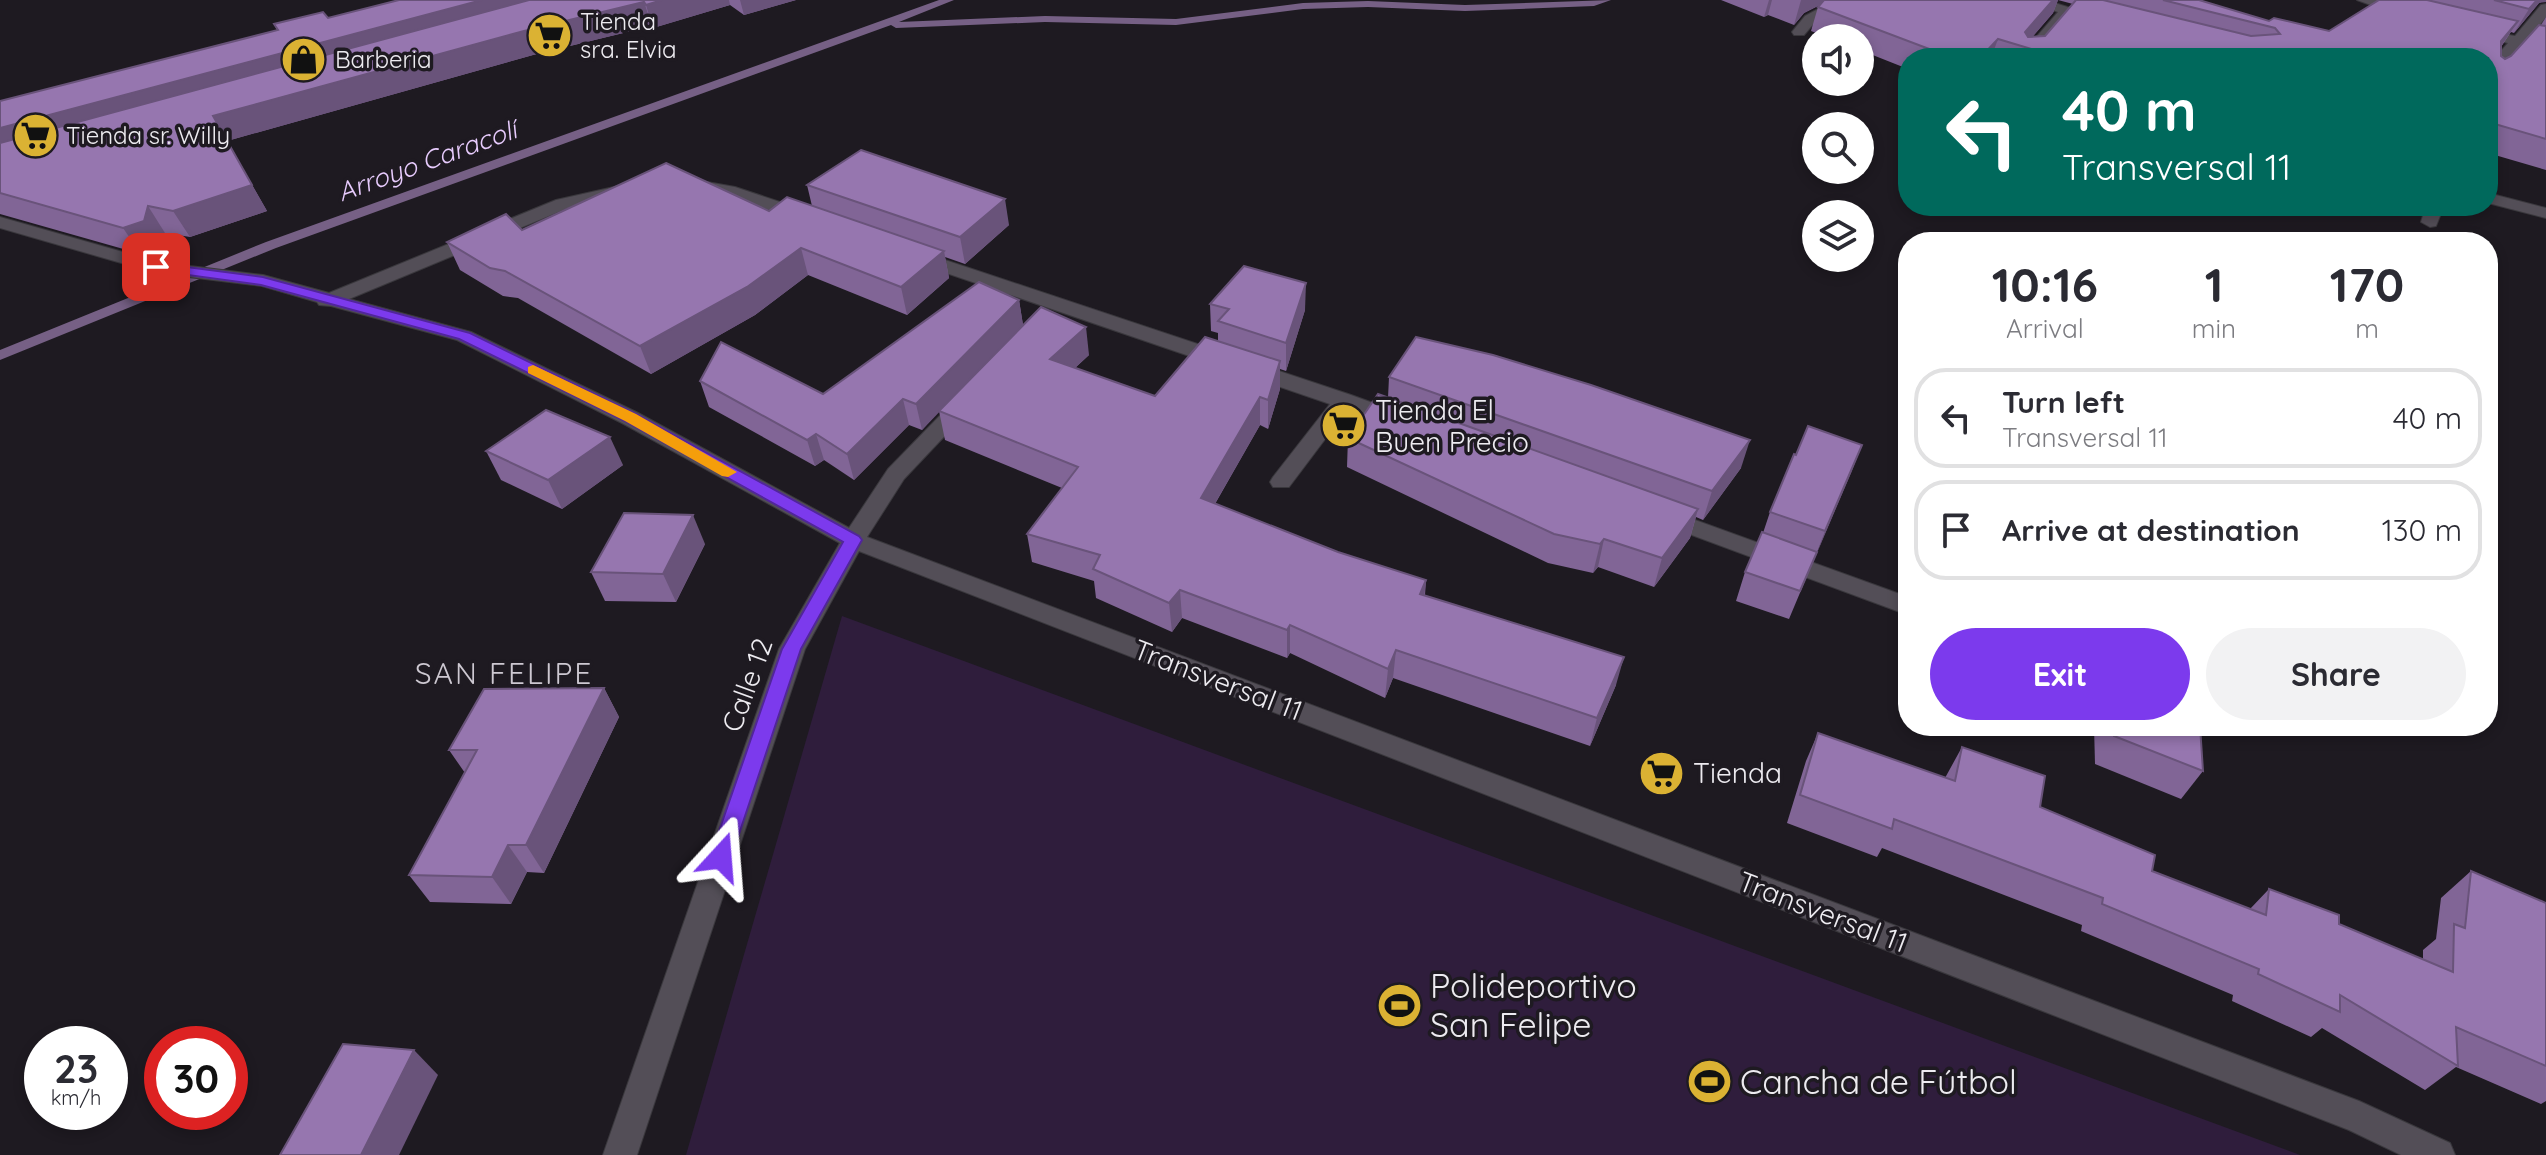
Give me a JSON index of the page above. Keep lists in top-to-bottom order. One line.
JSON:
{"streets":{"street":["Transversal 11","Calle 12"]},"crossings":[["Transversal 11","Calle 12"]],"districts":["SAN FELIPE"],"water":["Arroyo Caracolí"],"places":{"supermarket":["Tienda sra. Elvia","Tienda sr. Willy","Tienda El Buen Precio","Tienda"],"shop":["Barberia"],"sports":["Polideportivo San Felipe","Cancha de Fútbol"]},"page":{"turn":["40 m","Transversal 11"],"eta":["10:16","Arrival","1","min","170","m"],"list":[{"name":"Turn left","note":"Transversal 11","value":"40 m"},{"name":"Arrive at destination","value":"130 m"}],"buttons":["Exit","Share"],"speed":"23 km/h","limit":"30"}}
